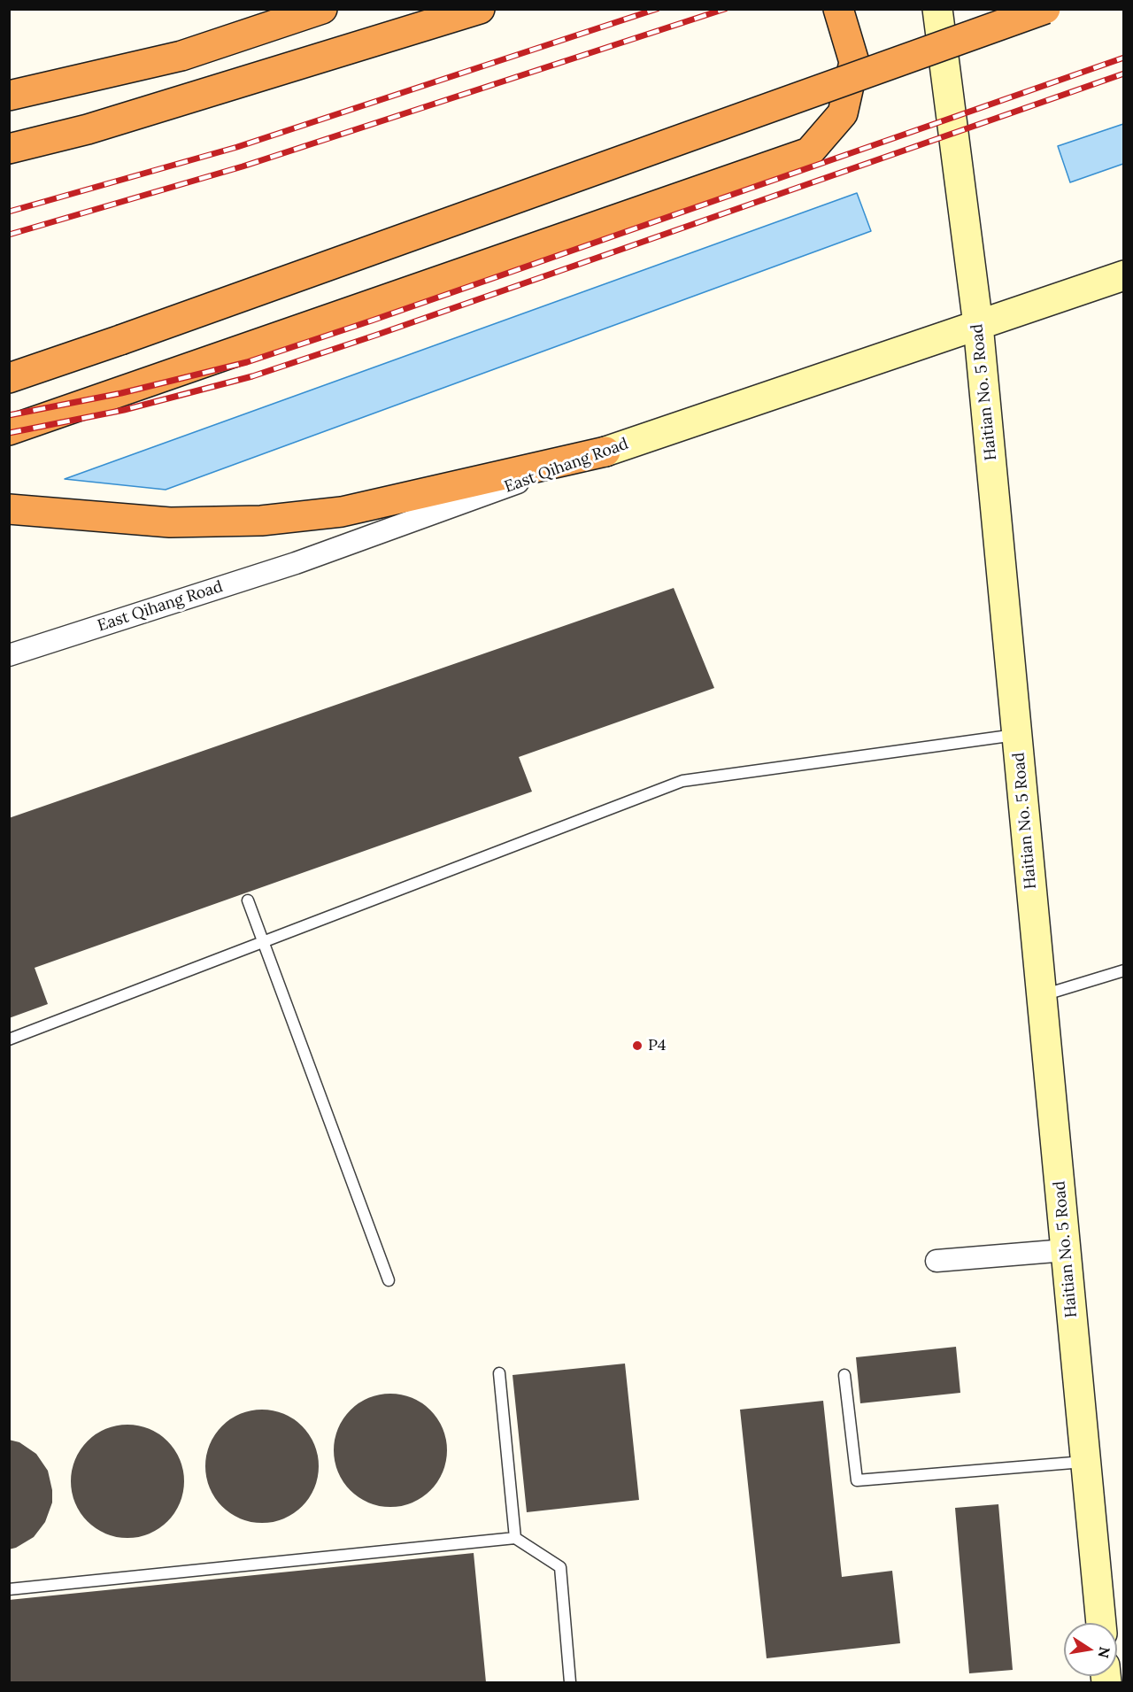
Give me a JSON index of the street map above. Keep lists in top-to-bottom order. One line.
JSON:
{"streets":{"street":["Haitian No. 5 Road","East Qihang Road"]},"crossings":[["Haitian No. 5 Road","East Qihang Road"]],"places":["P4"],"north":"right"}
